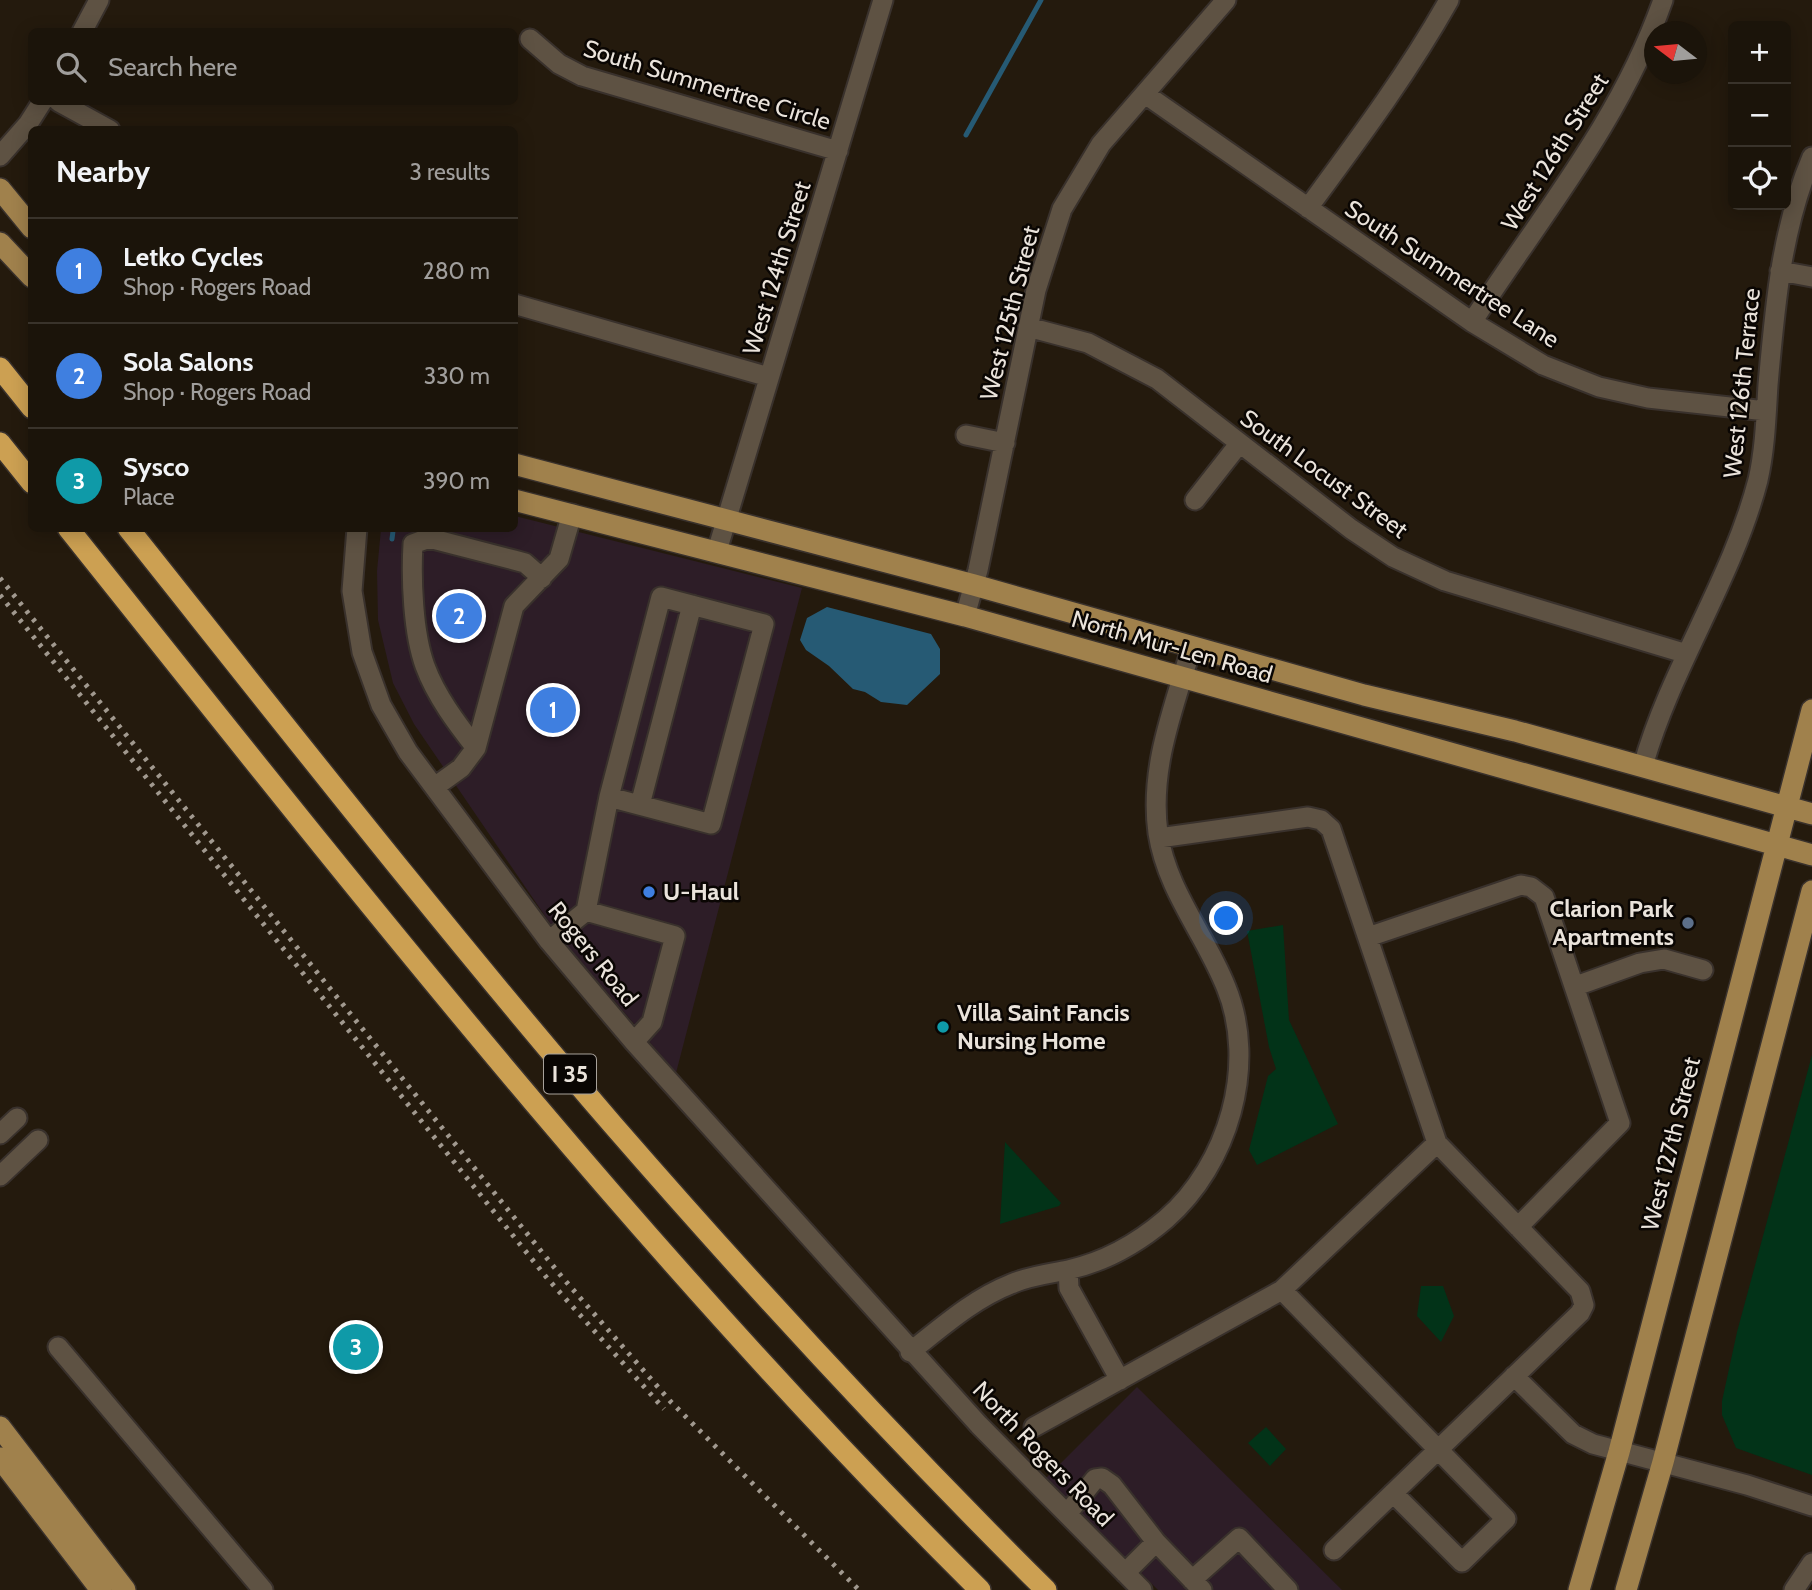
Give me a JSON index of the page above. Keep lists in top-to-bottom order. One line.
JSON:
{"streets":{"highway":["I 35"],"main road":["North Mur-Len Road","West 127th Street"],"street":["South Summertree Circle","West 126th Street","West 124th Street","South Summertree Lane","West 125th Street","West 126th Terrace","South Locust Street","Rogers Road","North Rogers Road"]},"crossings":[["South Summertree Circle","West 124th Street"],["West 126th Street","South Summertree Lane"],["West 124th Street","North Mur-Len Road"],["South Summertree Lane","West 125th Street"],["South Summertree Lane","West 126th Terrace"],["West 125th Street","South Locust Street"],["West 125th Street","North Mur-Len Road"],["West 126th Terrace","South Locust Street"],["West 126th Terrace","North Mur-Len Road"],["North Mur-Len Road","West 127th Street"],["Rogers Road","North Rogers Road"]],"places":["U-Haul","Clarion Park Apartments","Villa Saint Fancis Nursing Home"],"north":"left","page":{"map_buttons":["+","−"],"search":"Search here","heading":["Nearby","3 results"],"list":[{"mark":"1","name":"Letko Cycles","note":"Shop · Rogers Road","value":"280 m"},{"mark":"2","name":"Sola Salons","note":"Shop · Rogers Road","value":"330 m"},{"mark":"3","name":"Sysco","note":"Place","value":"390 m"}],"pins":["2","1","3"]}}
